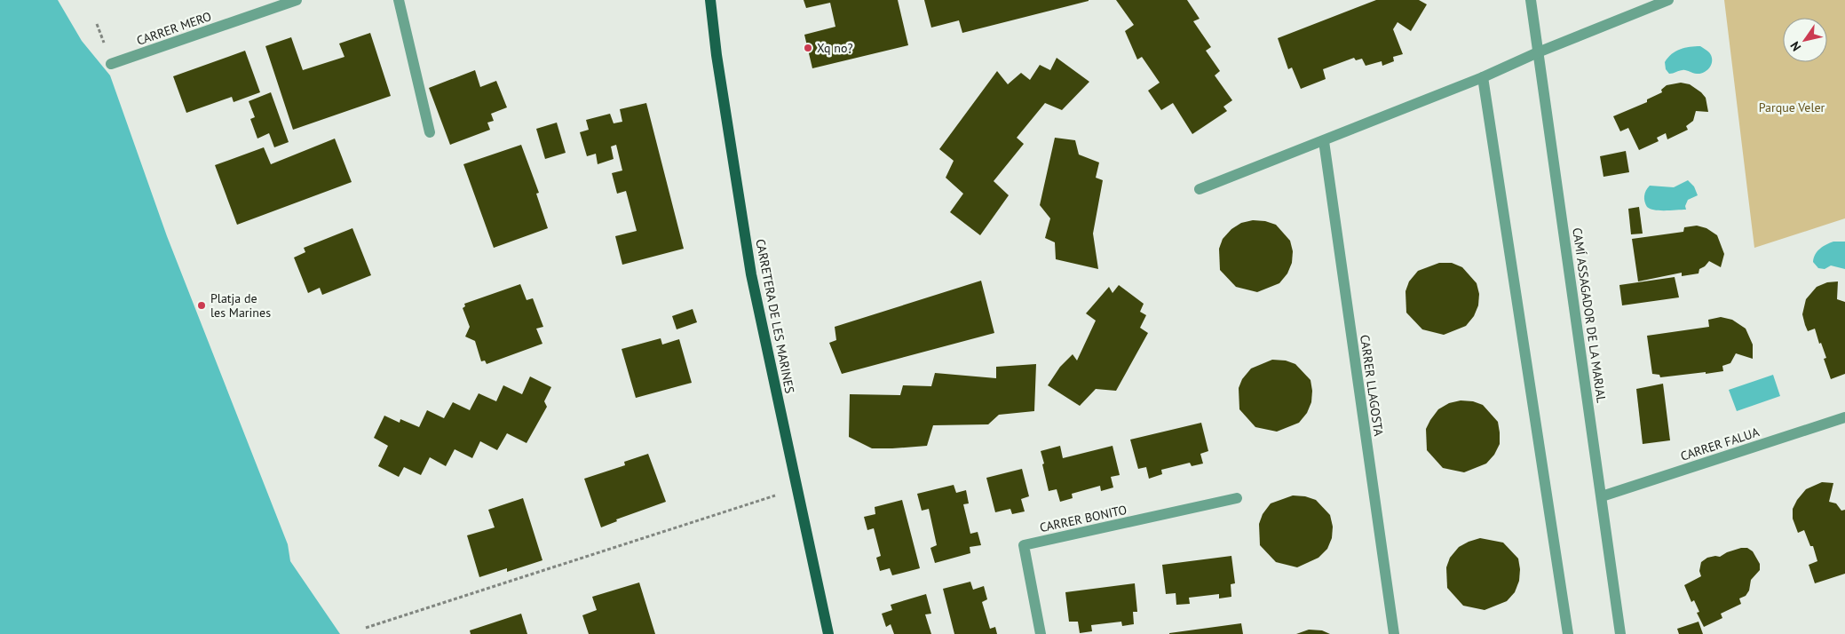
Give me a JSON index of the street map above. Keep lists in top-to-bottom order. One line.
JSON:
{"streets":{"main road":["CARRETERA DE LES MARINES"],"street":["CARRER MERO","CAMÍ ASSAGADOR DE LA MARJAL","CARRER LLAGOSTA","CARRER FALUA","CARRER BONITO"]},"crossings":[["CAMÍ ASSAGADOR DE LA MARJAL","CARRER FALUA"]],"parks":["Parque Veler"],"places":["Xq no?","Platja de les Marines"],"north":"bottom left"}
